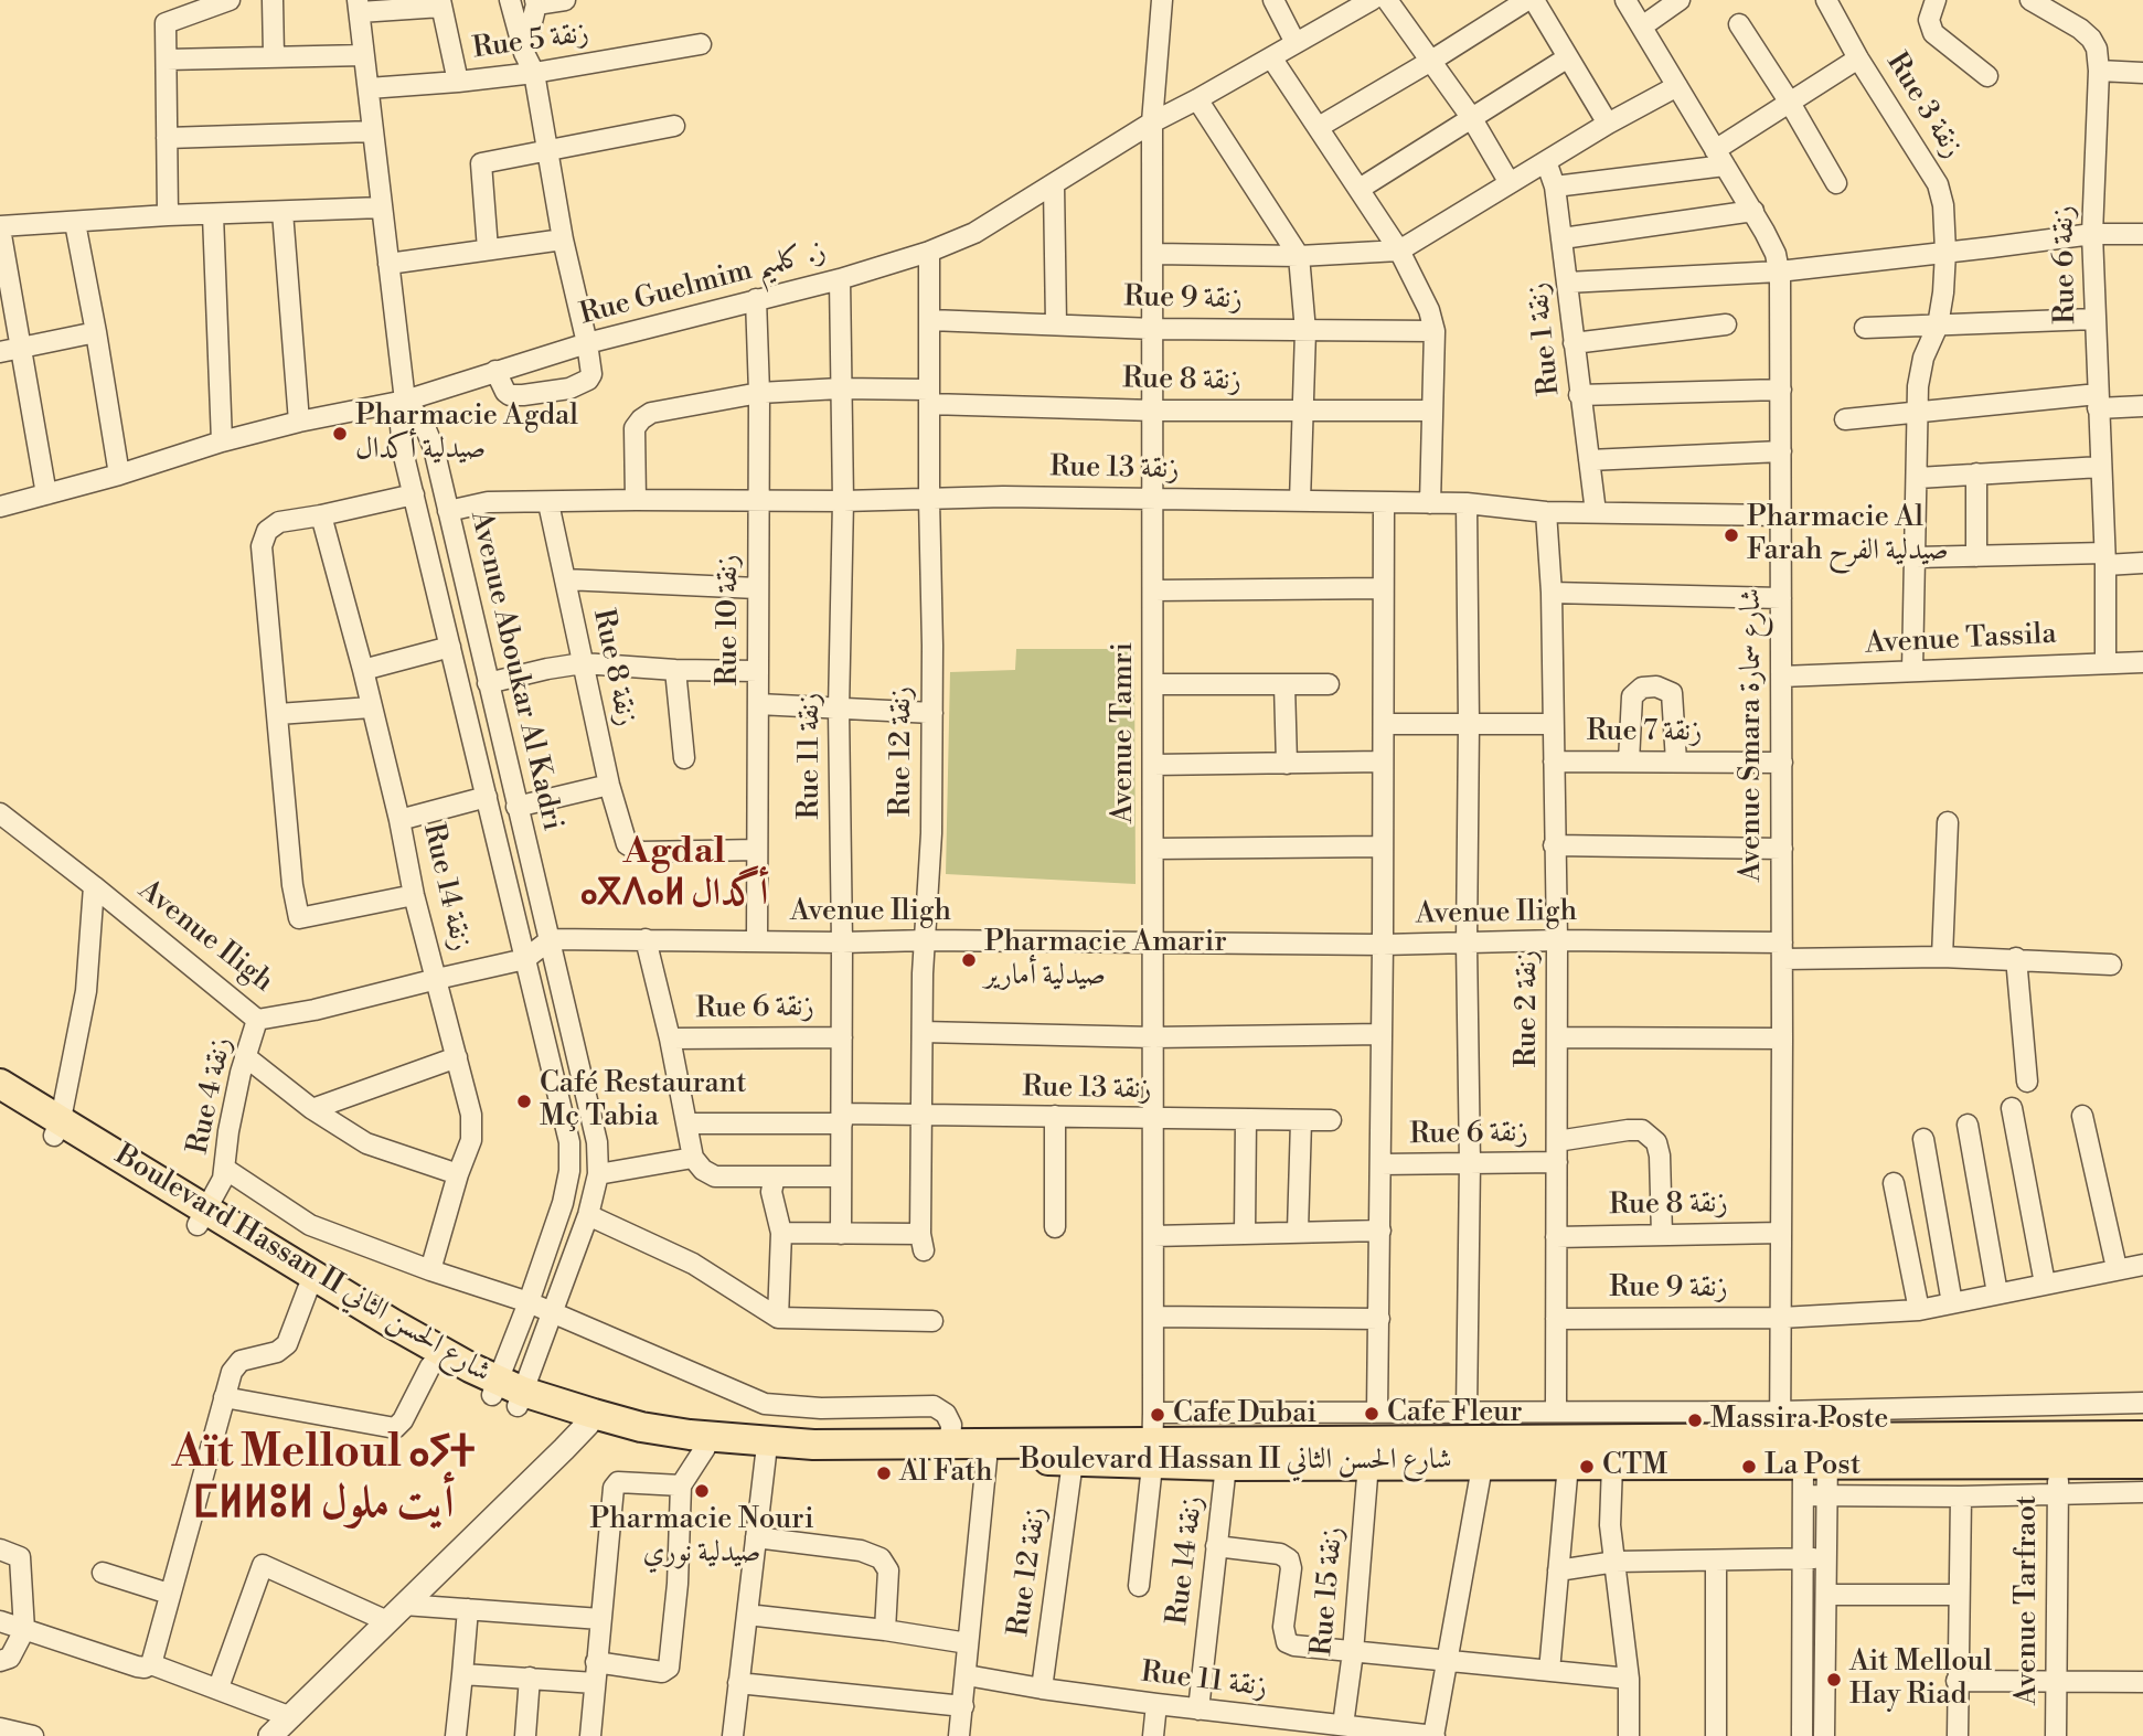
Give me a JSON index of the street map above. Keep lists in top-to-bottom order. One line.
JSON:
{"streets":{"main road":["Boulevard Hassan II شارع الحسن الثاني"],"street":["Rue 5 زنقة","Rue 3 زنقة","Rue 6 زنقة","Rue Guelmim ز. كلميم","Rue 9 زنقة","Rue 1 زنقة","Rue 8 زنقة","Rue 13 زنقة","Rue 10 زنقة","Avenue Tassila","Avenue Aboukar Al Kadri","Avenue Tamri","Rue 7 زنقة","Avenue Smara شارع سمارة","Rue 12 زنقة","Rue 11 زنقة","Rue 14 زنقة","Avenue Iligh","Rue 2 زنقة","Rue 4 زنقة","Rue 15 زنقة","Avenue Tarfraot"]},"crossings":[["Rue 5 زنقة","Avenue Aboukar Al Kadri"],["Rue 3 زنقة","Avenue Tassila"],["Rue 6 زنقة","Avenue Tassila"],["Rue 6 زنقة","Rue 11 زنقة"],["Rue 6 زنقة","Rue 2 زنقة"],["Rue Guelmim ز. كلميم","Rue 10 زنقة"],["Rue Guelmim ز. كلميم","Avenue Aboukar Al Kadri"],["Rue Guelmim ز. كلميم","Avenue Tamri"],["Rue Guelmim ز. كلميم","Rue 12 زنقة"],["Rue Guelmim ز. كلميم","Rue 11 زنقة"],["Rue 9 زنقة","Avenue Tamri"],["Rue 9 زنقة","Avenue Smara شارع سمارة"],["Rue 9 زنقة","Rue 12 زنقة"],["Rue 9 زنقة","Rue 2 زنقة"],["Rue 1 زنقة","Rue 13 زنقة"],["Rue 8 زنقة","Rue 13 زنقة"],["Rue 8 زنقة","Rue 10 زنقة"],["Rue 8 زنقة","Avenue Tamri"],["Rue 8 زنقة","Avenue Smara شارع سمارة"],["Rue 8 زنقة","Rue 12 زنقة"],["Rue 8 زنقة","Rue 11 زنقة"],["Rue 8 زنقة","Rue 2 زنقة"],["Rue 13 زنقة","Rue 10 زنقة"],["Rue 13 زنقة","Avenue Aboukar Al Kadri"],["Rue 13 زنقة","Avenue Tamri"],["Rue 13 زنقة","Avenue Smara شارع سمارة"],["Rue 13 زنقة","Rue 12 زنقة"],["Rue 13 زنقة","Rue 11 زنقة"],["Rue 13 زنقة","Rue 2 زنقة"],["Rue 10 زنقة","Avenue Iligh"],["Avenue Tassila","Avenue Smara شارع سمارة"],["Avenue Aboukar Al Kadri","Avenue Iligh"],["Avenue Aboukar Al Kadri","Boulevard Hassan II شارع الحسن الثاني"],["Avenue Tamri","Avenue Iligh"],["Avenue Tamri","Boulevard Hassan II شارع الحسن الثاني"],["Rue 7 زنقة","Avenue Smara شارع سمارة"],["Rue 7 زنقة","Rue 2 زنقة"],["Avenue Smara شارع سمارة","Avenue Iligh"],["Avenue Smara شارع سمارة","Boulevard Hassan II شارع الحسن الثاني"],["Rue 12 زنقة","Rue 11 زنقة"],["Rue 12 زنقة","Avenue Iligh"],["Rue 12 زنقة","Boulevard Hassan II شارع الحسن الثاني"],["Rue 11 زنقة","Rue 14 زنقة"],["Rue 11 زنقة","Avenue Iligh"],["Rue 11 زنقة","Rue 15 زنقة"],["Rue 14 زنقة","Avenue Iligh"],["Rue 14 زنقة","Boulevard Hassan II شارع الحسن الثاني"],["Avenue Iligh","Rue 2 زنقة"],["Avenue Iligh","Rue 4 زنقة"],["Rue 4 زنقة","Boulevard Hassan II شارع الحسن الثاني"],["Boulevard Hassan II شارع الحسن الثاني","Rue 15 زنقة"],["Boulevard Hassan II شارع الحسن الثاني","Avenue Tarfraot"]],"districts":["Agdal ⴰⴳⴷⴰⵍ أگدال","Aït Melloul ⴰⵢⵜ ⵎⵍⵍⵓⵍ أيت ملول"],"places":["Pharmacie Agdal صيدلية أكدال","Pharmacie Al Farah صيدلية الفرح","Pharmacie Amarir صيدلية أمارير","Café Restaurant Mç Tabia","Cafe Fleur","Cafe Dubai","Massira Poste","CTM","La Post","Al Fath","Pharmacie Nouri صيدلية نوري","Ait Melloul Hay Riad"]}
